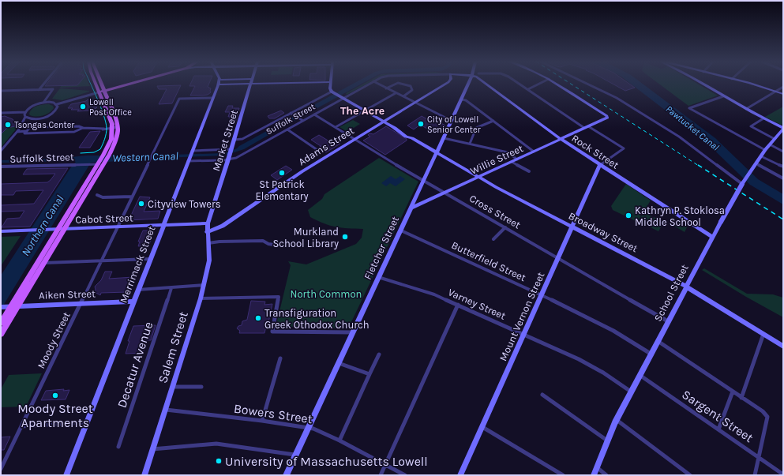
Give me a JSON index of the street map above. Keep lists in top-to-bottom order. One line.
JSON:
{"streets":{"main road":["Market Street","Adams Street","Rock Street","Willie Street","Cabot Street","Broadway Street","Fletcher Street","Merrimack Street","School Street","Aiken Street","Mount Vernon Street","Salem Street"],"street":["Suffolk Street","Cross Street","Butterfield Street","Varney Street","Moody Street","Decatur Avenue","Bowers Street","Sargent Street"]},"crossings":[["Suffolk Street","Market Street"],["Suffolk Street","Cross Street"],["Suffolk Street","Broadway Street"],["Suffolk Street","Merrimack Street"],["Market Street","Cabot Street"],["Market Street","Salem Street"],["Adams Street","Cross Street"],["Adams Street","Broadway Street"],["Adams Street","Salem Street"],["Rock Street","Willie Street"],["Rock Street","School Street"],["Rock Street","Mount Vernon Street"],["Willie Street","Cross Street"],["Willie Street","Broadway Street"],["Willie Street","Fletcher Street"],["Cross Street","Fletcher Street"],["Cross Street","School Street"],["Cross Street","Mount Vernon Street"],["Cabot Street","Merrimack Street"],["Cabot Street","Moody Street"],["Cabot Street","Salem Street"],["Broadway Street","Fletcher Street"],["Broadway Street","School Street"],["Broadway Street","Mount Vernon Street"],["Fletcher Street","Butterfield Street"],["Fletcher Street","Varney Street"],["Fletcher Street","Bowers Street"],["Butterfield Street","School Street"],["Butterfield Street","Mount Vernon Street"],["Merrimack Street","Aiken Street"],["Merrimack Street","Moody Street"],["School Street","Varney Street"],["School Street","Sargent Street"],["Aiken Street","Moody Street"],["Varney Street","Mount Vernon Street"],["Salem Street","Bowers Street"]],"districts":["The Acre"],"water":["Pawtucket Canal","Western Canal","Northern Canal"],"parks":["North Common"],"places":["Lowell Post Office","City of Lowell Senior Center","Tsongas Center","St Patrick Elementary","Cityview Towers","Kathryn P. Stoklosa Middle School","Murkland School Library","Transfiguration Greek Othodox Church","Moody Street Apartments","University of Massachusetts Lowell"]}
